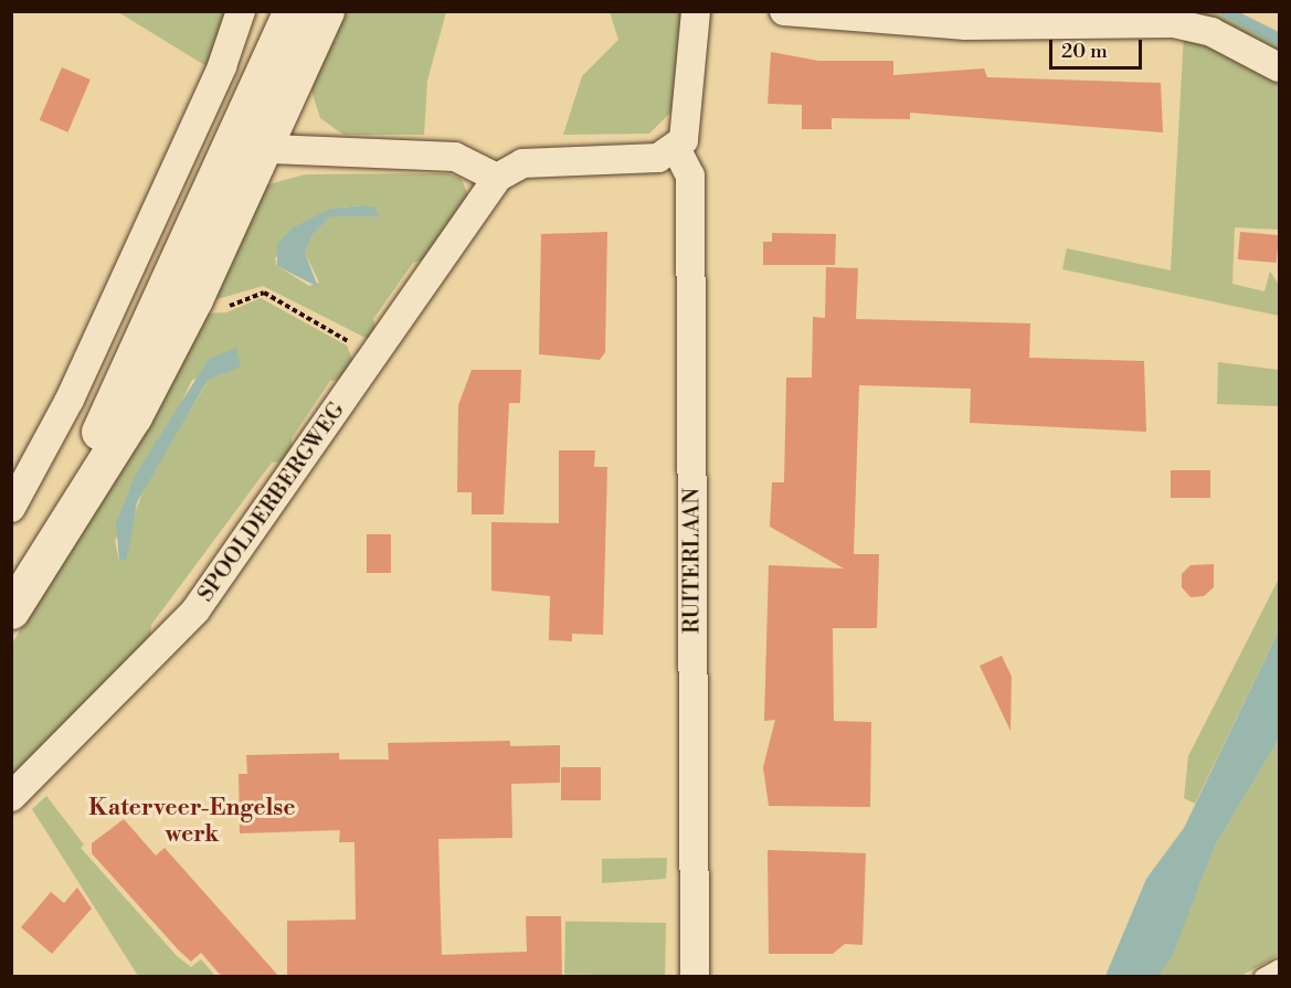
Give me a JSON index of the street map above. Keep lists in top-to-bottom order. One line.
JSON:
{"streets":{"street":["SPOOLDERBERGWEG","RUITERLAAN"]},"districts":["Katerveer-Engelse werk"],"scale_bar":"20 m"}
